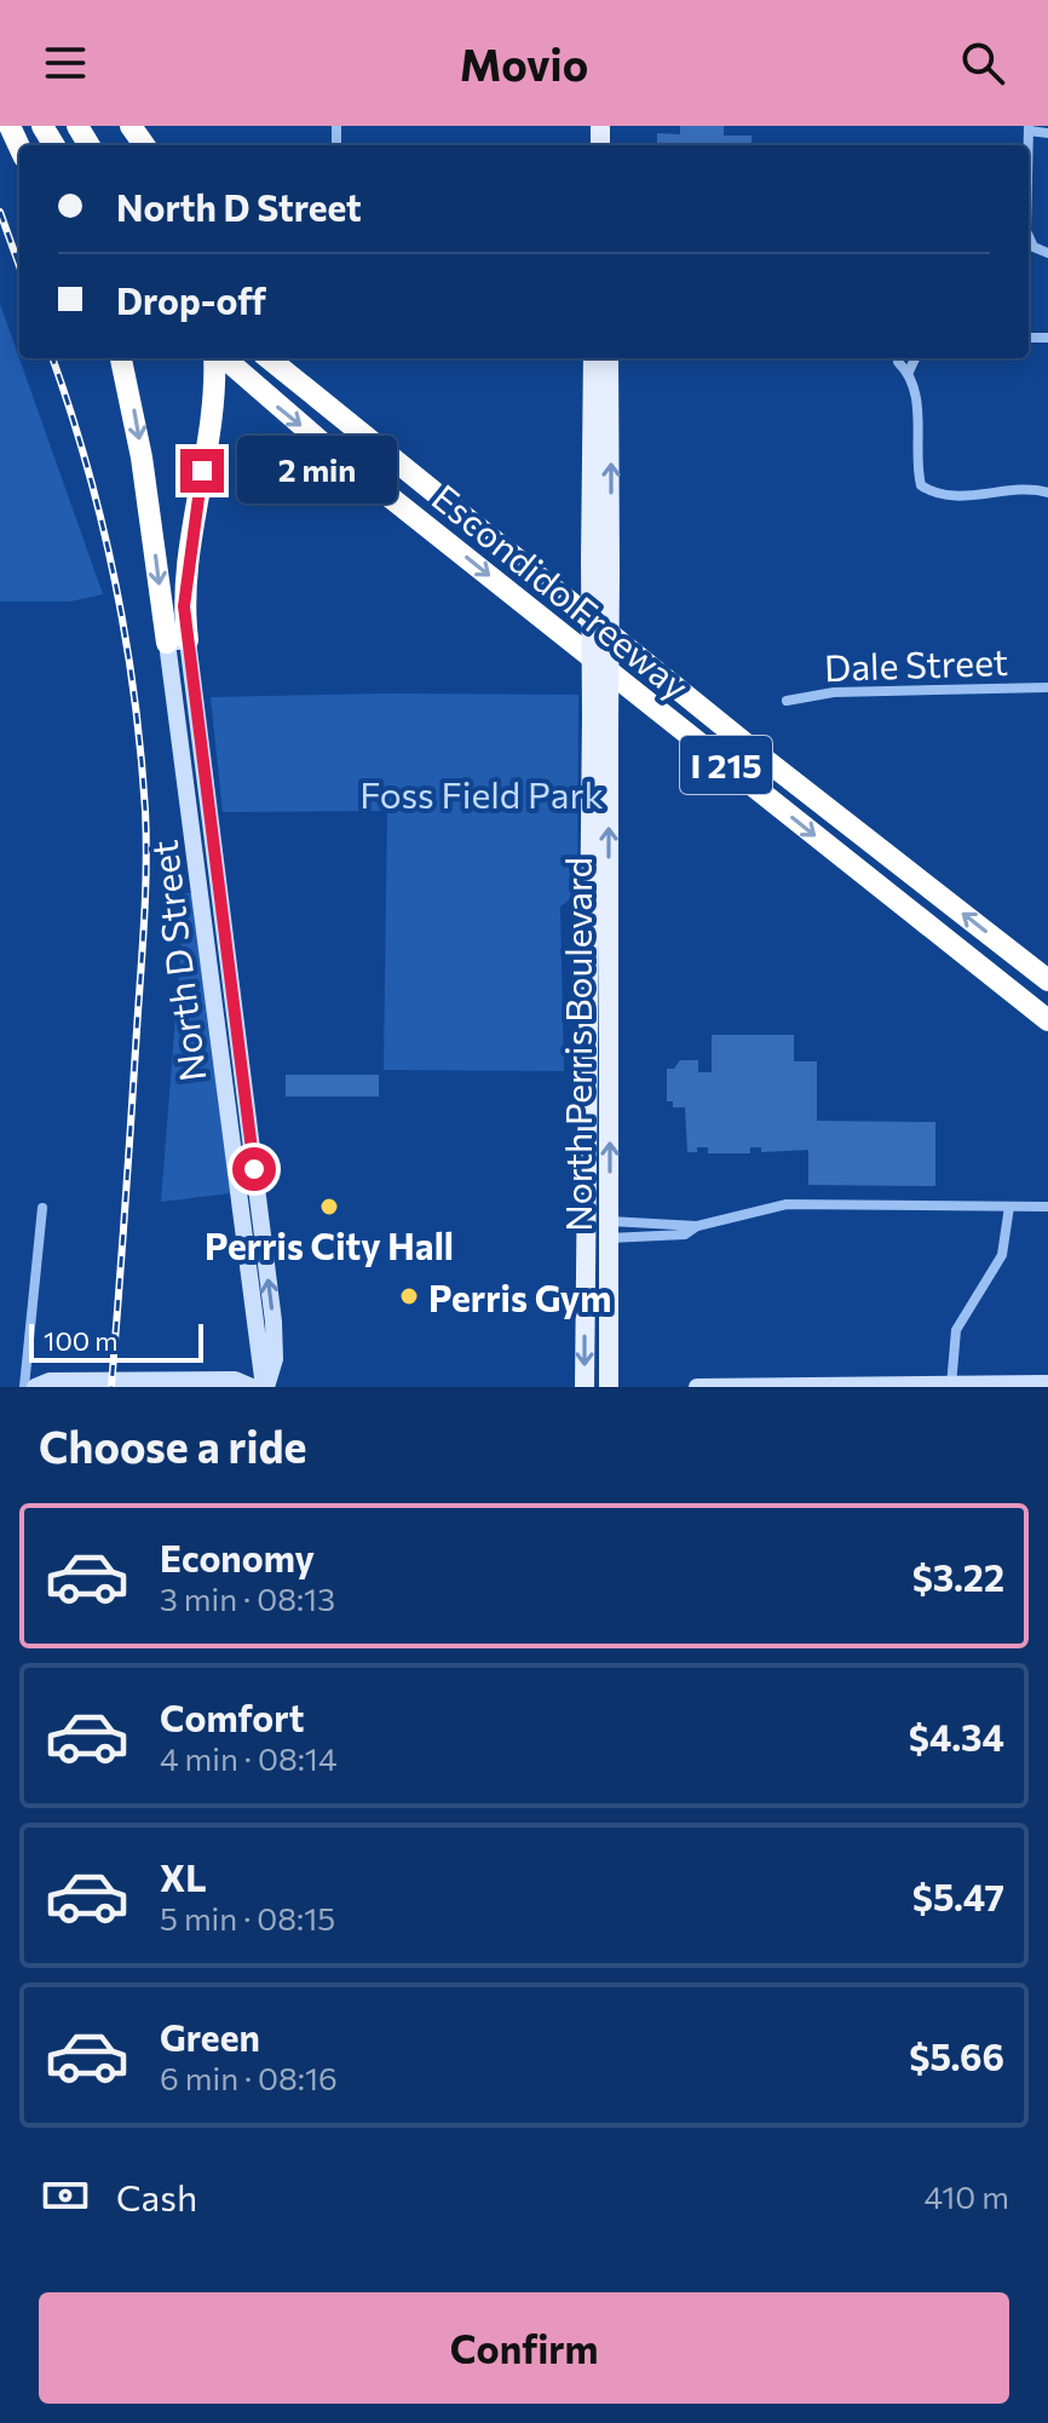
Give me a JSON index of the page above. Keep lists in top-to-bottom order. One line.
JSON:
{"streets":{"highway":["Escondido Freeway","I 215"],"main road":["North D Street","North Perris Boulevard"],"street":["Dale Street"]},"parks":["Foss Field Park"],"places":["Perris City Hall","Perris Gym"],"scale_bar":"100 m","page":{"header":"Movio","banner":["North D Street","Drop-off"],"bubble":"2 min","scale":"100 m","heading":"Choose a ride","list":[{"name":"Economy","note":"3 min · 08:13","value":"$3.22"},{"name":"Comfort","note":"4 min · 08:14","value":"$4.34"},{"name":"XL","note":"5 min · 08:15","value":"$5.47"},{"name":"Green","note":"6 min · 08:16","value":"$5.66"}],"pay":["Cash","410 m"],"buttons":"Confirm"}}
